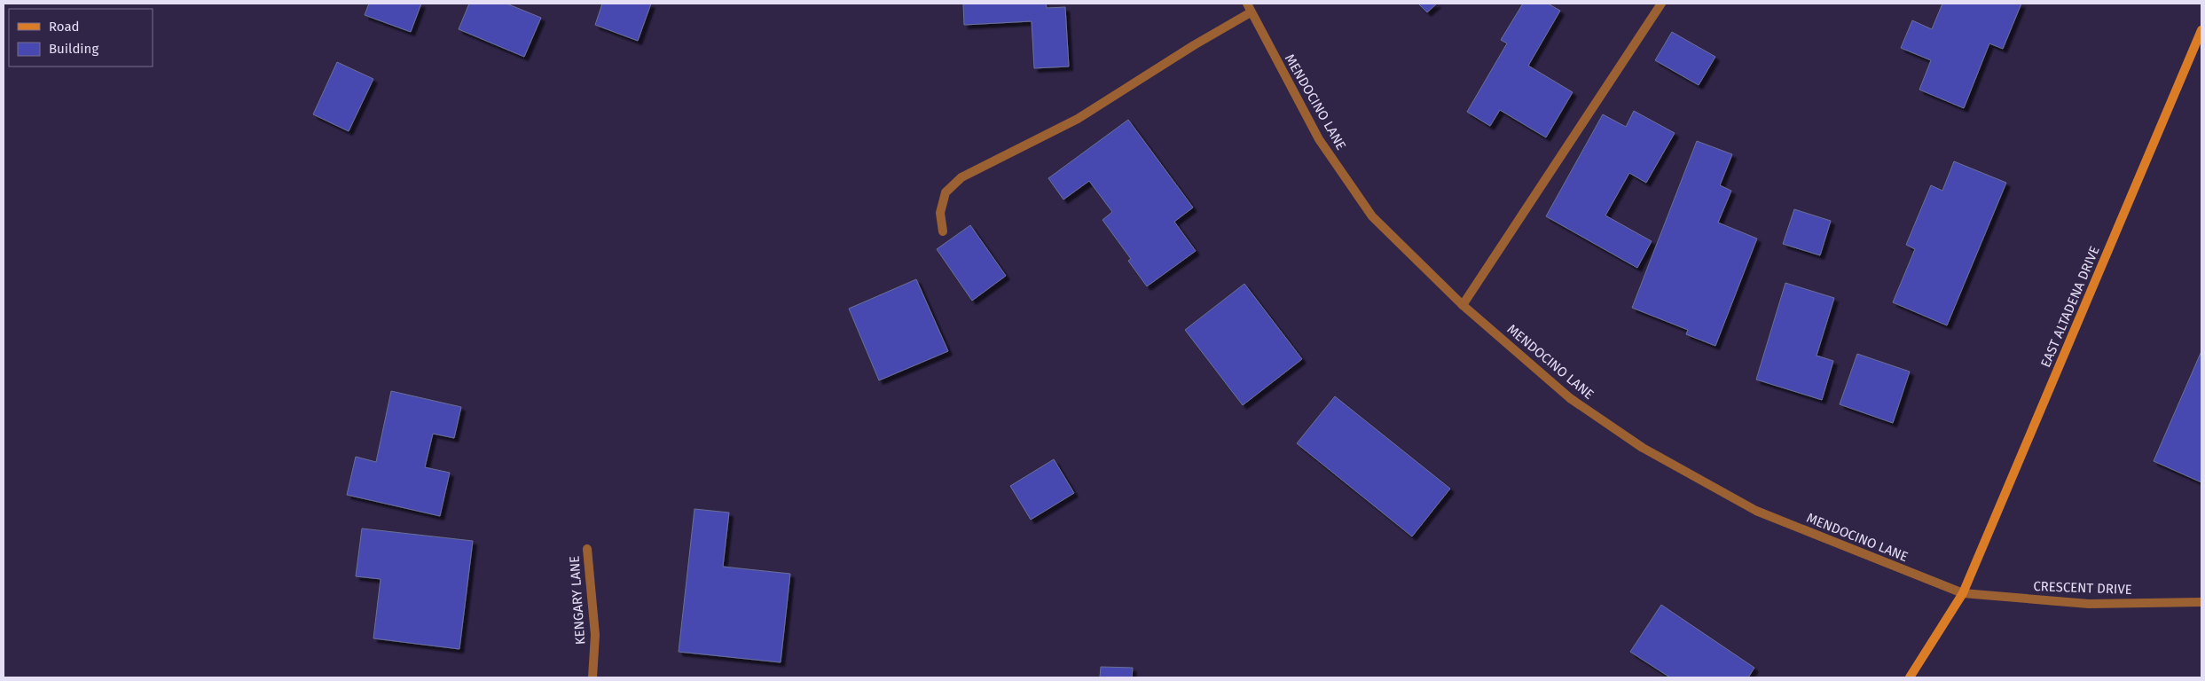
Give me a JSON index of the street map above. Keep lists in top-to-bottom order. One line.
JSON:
{"streets":{"main road":["EAST ALTADENA DRIVE"],"street":["MENDOCINO LANE","CRESCENT DRIVE","KENGARY LANE"]},"crossings":[["MENDOCINO LANE","EAST ALTADENA DRIVE"],["MENDOCINO LANE","CRESCENT DRIVE"],["EAST ALTADENA DRIVE","CRESCENT DRIVE"]],"legend":["Road","Building"]}
